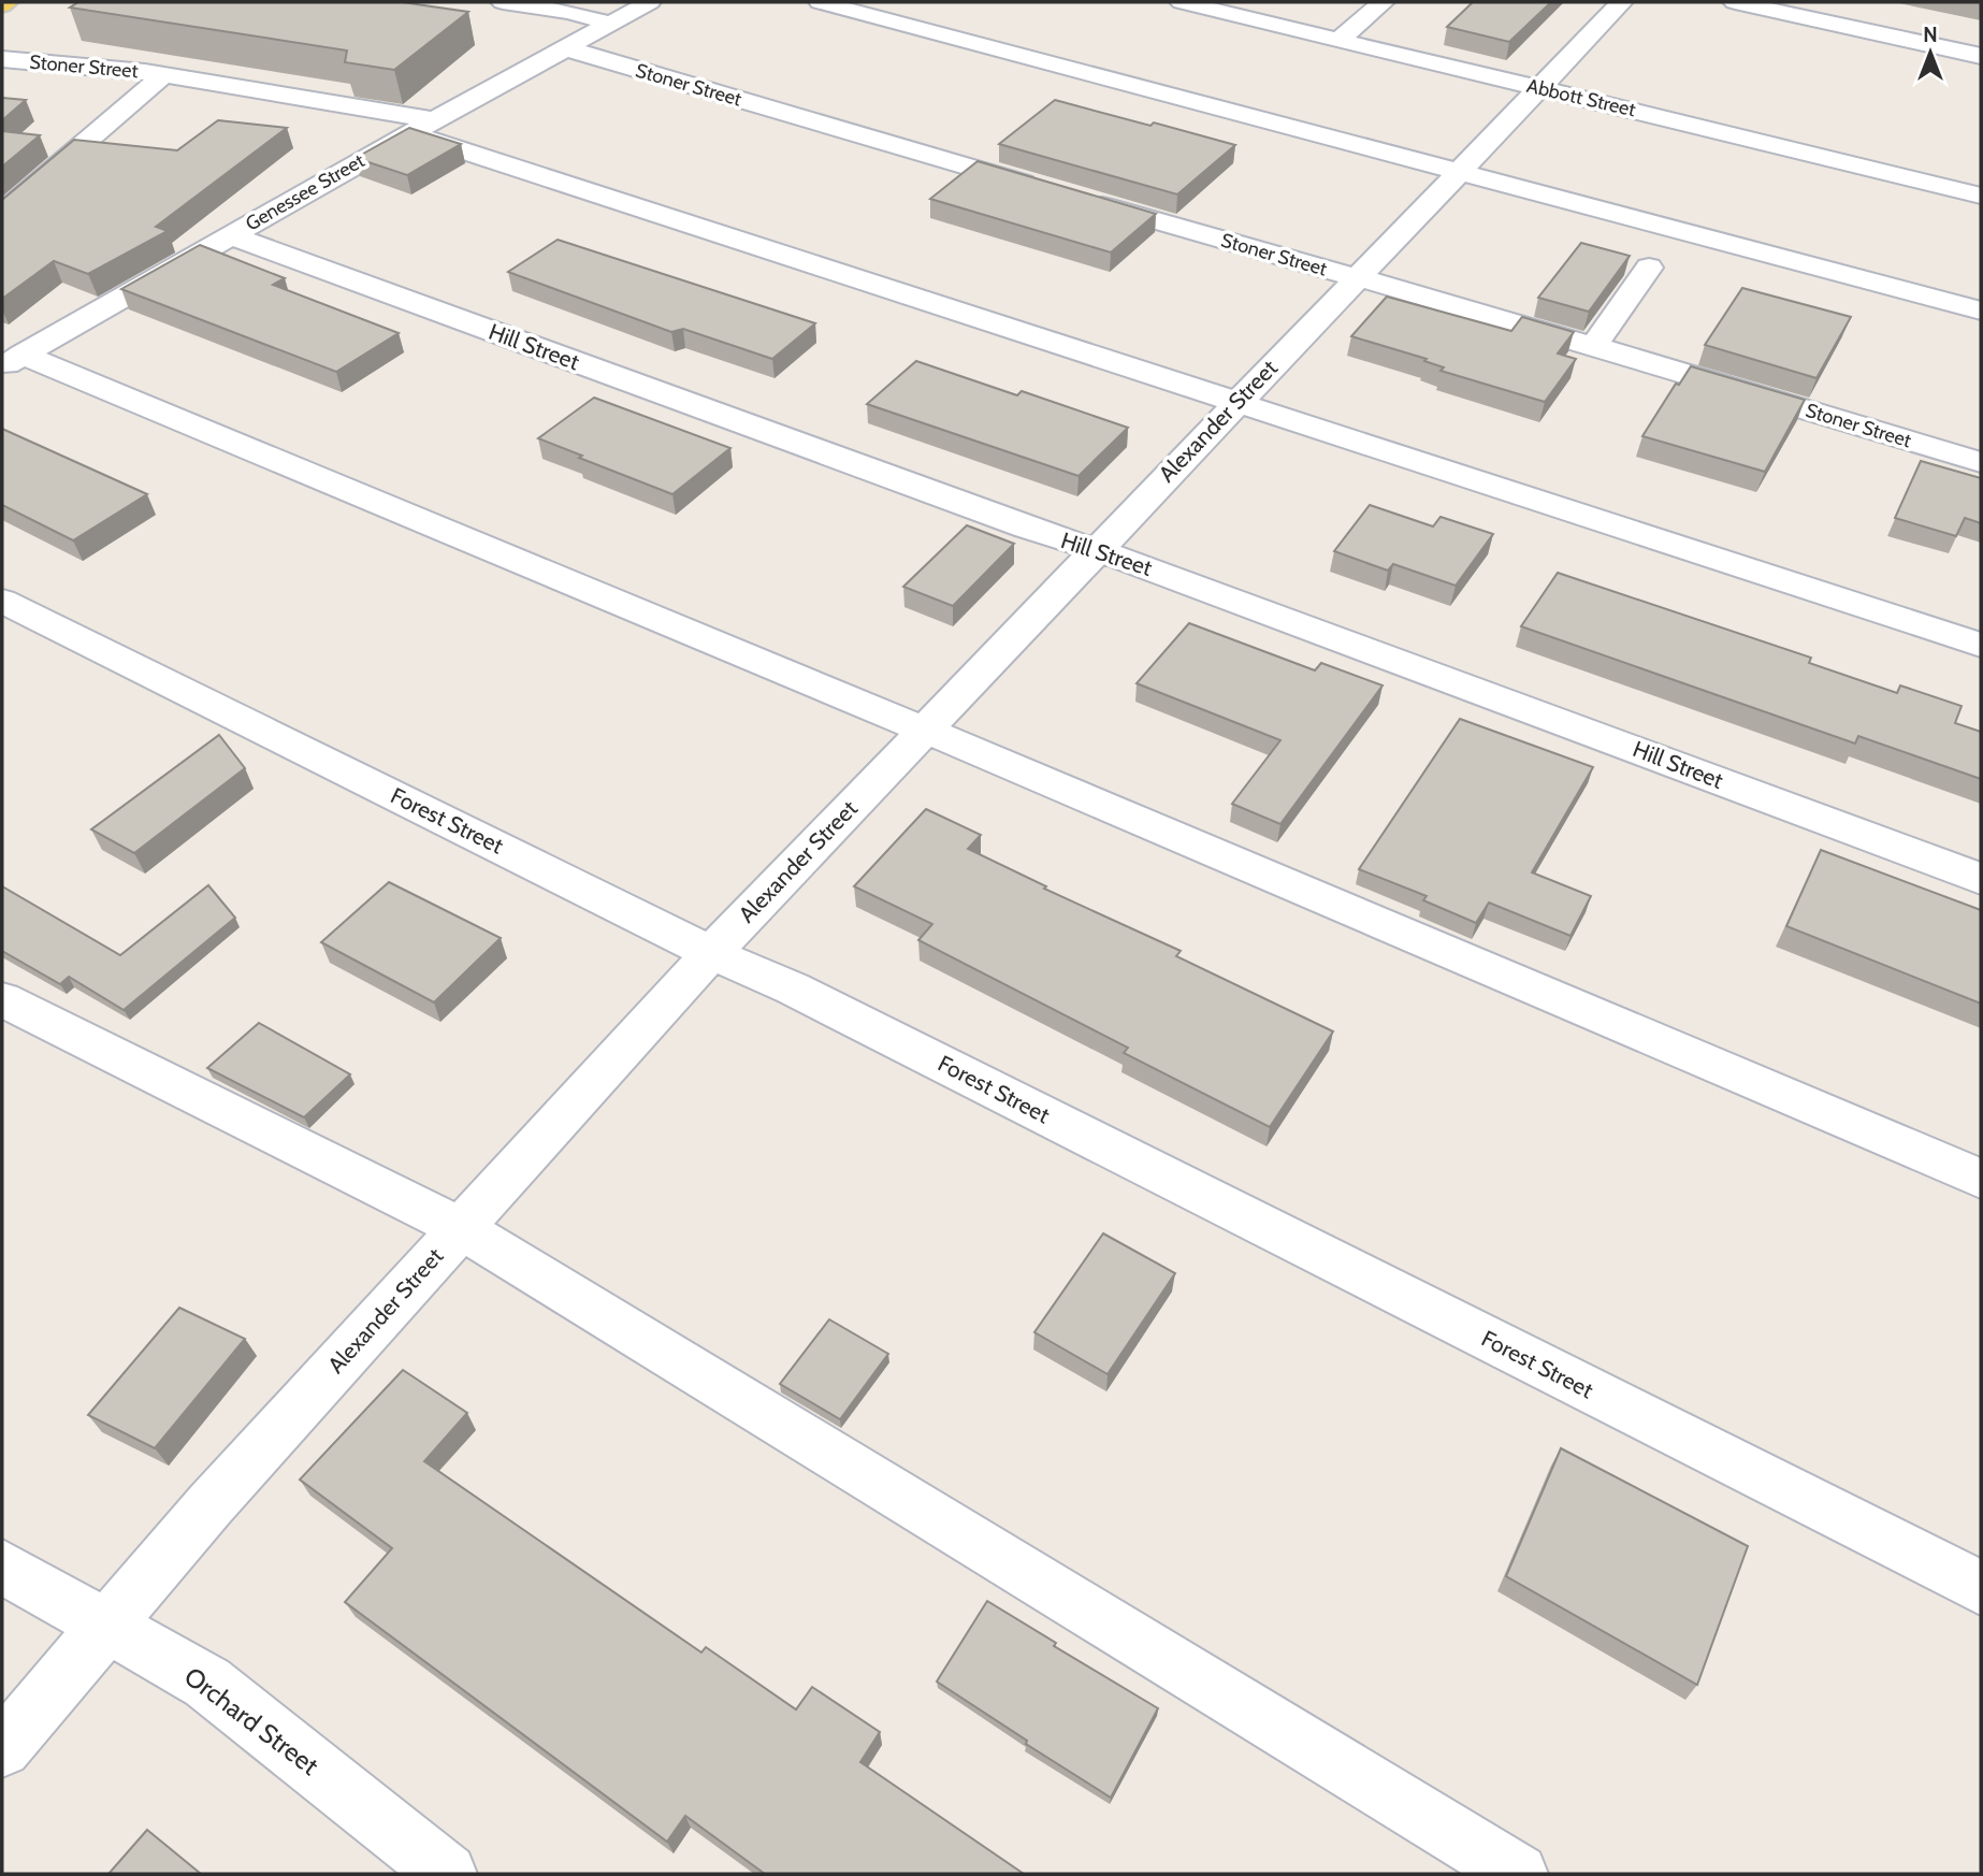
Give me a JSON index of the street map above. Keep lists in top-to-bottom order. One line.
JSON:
{"streets":{"street":["Stoner Street","Abbott Street","Genessee Street","Hill Street","Alexander Street","Forest Street","Orchard Street"]},"crossings":[["Stoner Street","Genessee Street"],["Stoner Street","Alexander Street"],["Abbott Street","Alexander Street"],["Genessee Street","Hill Street"],["Hill Street","Alexander Street"],["Alexander Street","Forest Street"],["Alexander Street","Orchard Street"]],"north":"top"}
